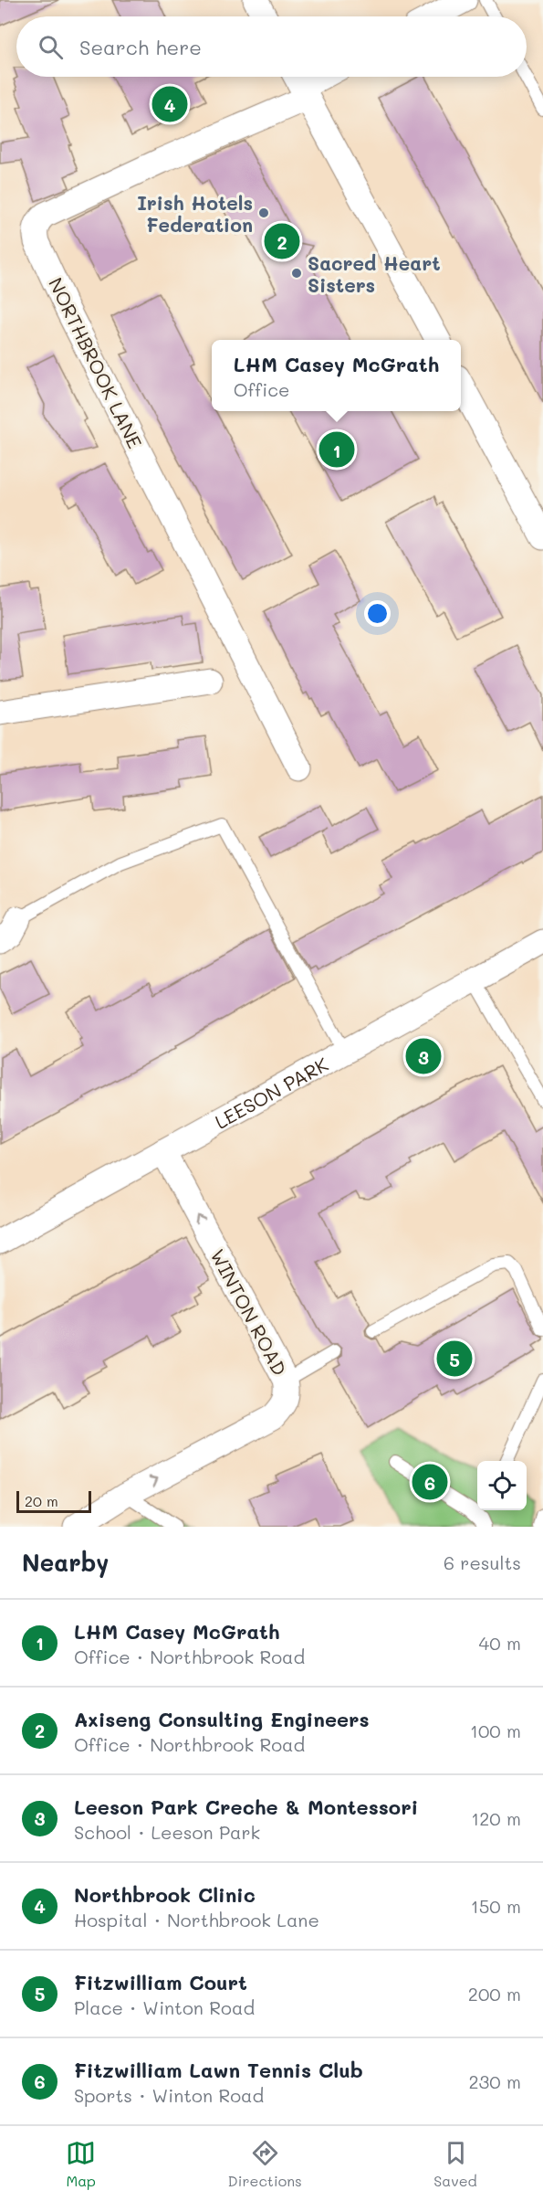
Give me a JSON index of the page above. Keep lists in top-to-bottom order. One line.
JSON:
{"streets":{"street":["NORTHBROOK LANE","LEESON PARK","WINTON ROAD"]},"crossings":[["LEESON PARK","WINTON ROAD"]],"places":["Irish Hotels Federation","Sacred Heart Sisters"],"scale_bar":"20 m","page":{"search":"Search here","pins":["4","2","1","3","5","6"],"popup":["LHM Casey McGrath","Office"],"scale":"20 m","heading":["Nearby","6 results"],"list":[{"mark":"1","name":"LHM Casey McGrath","note":"Office · Northbrook Road","value":"40 m"},{"mark":"2","name":"Axiseng Consulting Engineers","note":"Office · Northbrook Road","value":"100 m"},{"mark":"3","name":"Leeson Park Creche & Montessori","note":"School · Leeson Park","value":"120 m"},{"mark":"4","name":"Northbrook Clinic","note":"Hospital · Northbrook Lane","value":"150 m"},{"mark":"5","name":"Fitzwilliam Court","note":"Place · Winton Road","value":"200 m"},{"mark":"6","name":"Fitzwilliam Lawn Tennis Club","note":"Sports · Winton Road","value":"230 m"}],"nav":["Map","Directions","Saved"]}}
